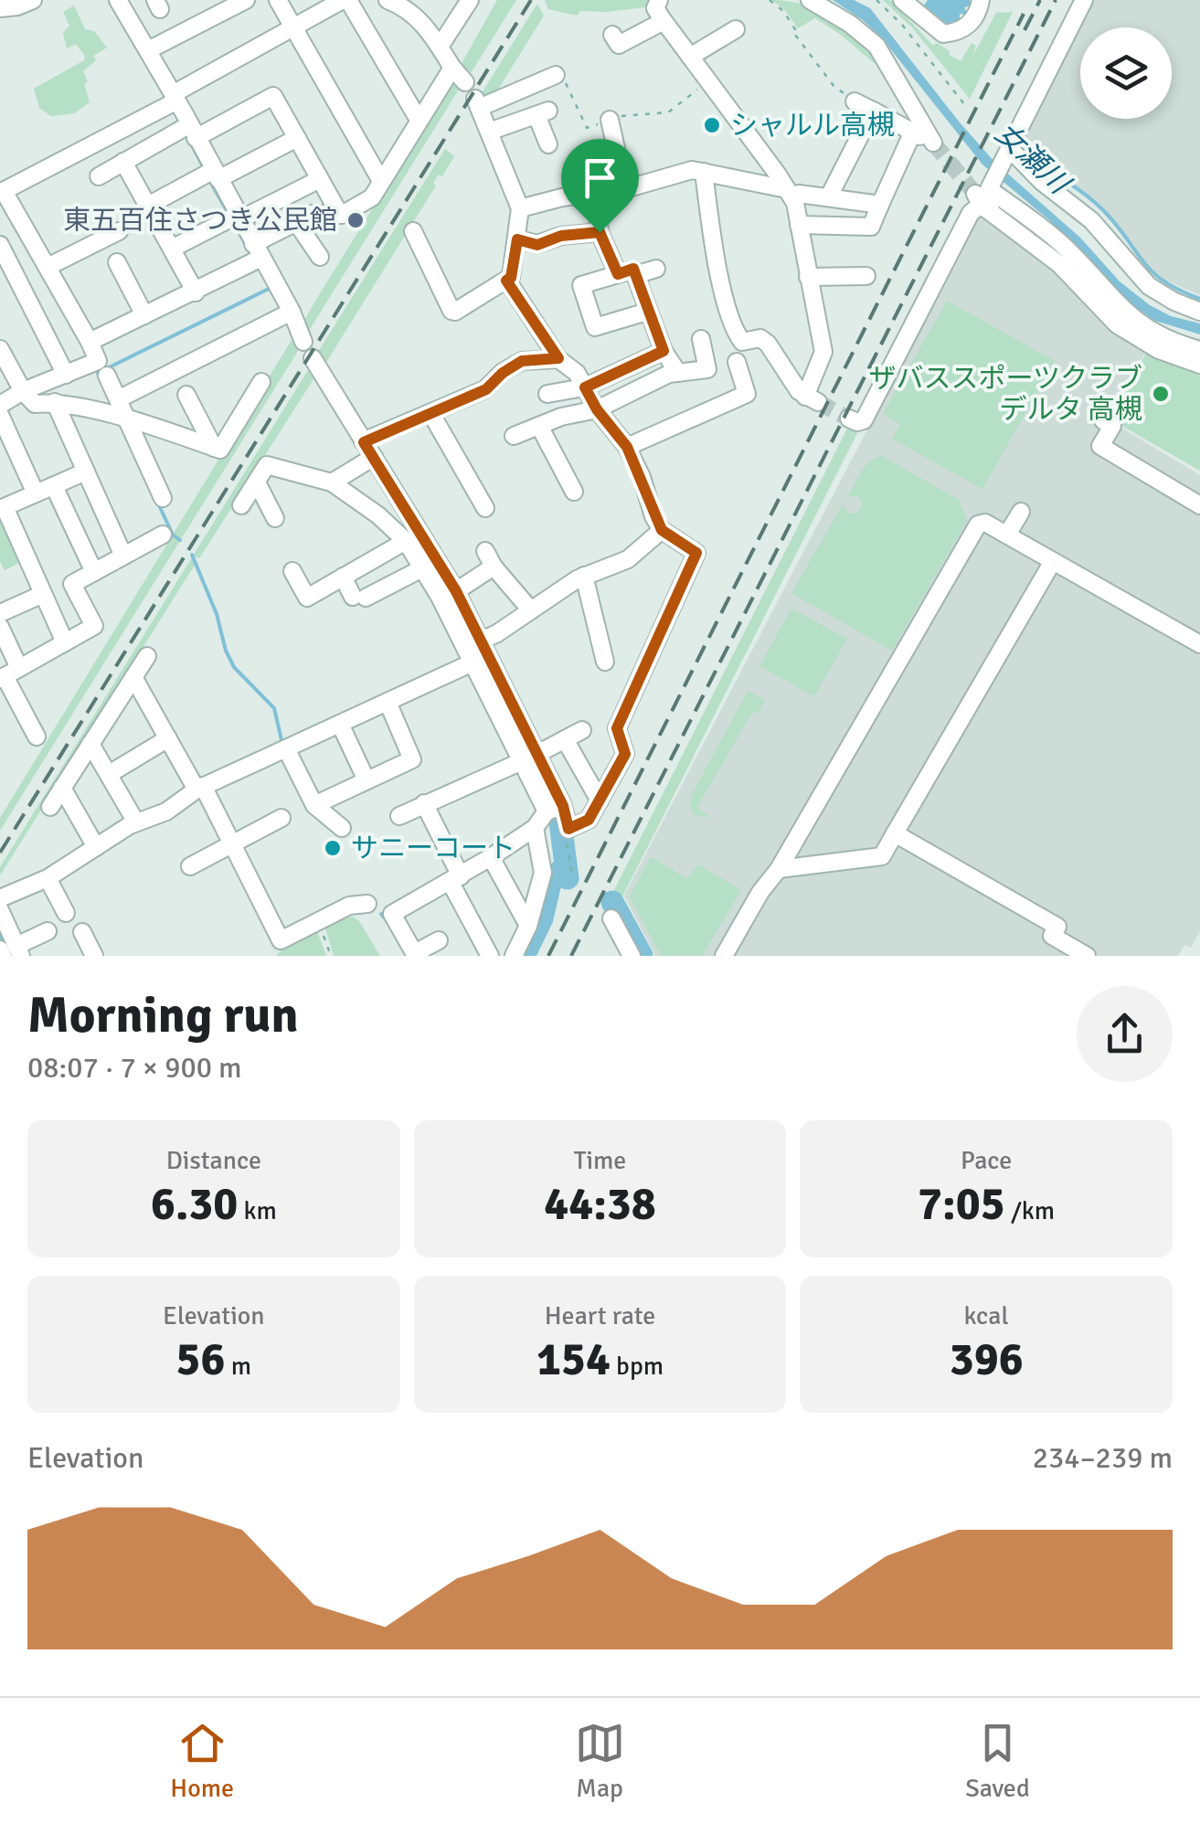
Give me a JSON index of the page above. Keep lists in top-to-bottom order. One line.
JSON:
{"water":["女瀬川"],"places":["シャルル高槻","東五百住さつき公民館","ザバススポーツクラブ デルタ 高槻","サニーコート"],"page":{"heading":["Morning run","08:07 · 7 × 900 m"],"stats":[["Distance","6.30 km"],["Time","44:38"],["Pace","7:05 /km"],["Elevation","56 m"],["Heart rate","154 bpm"],["kcal","396"]],"chart":["Elevation","234–239 m"],"tabs":["Home","Map","Saved"]}}
